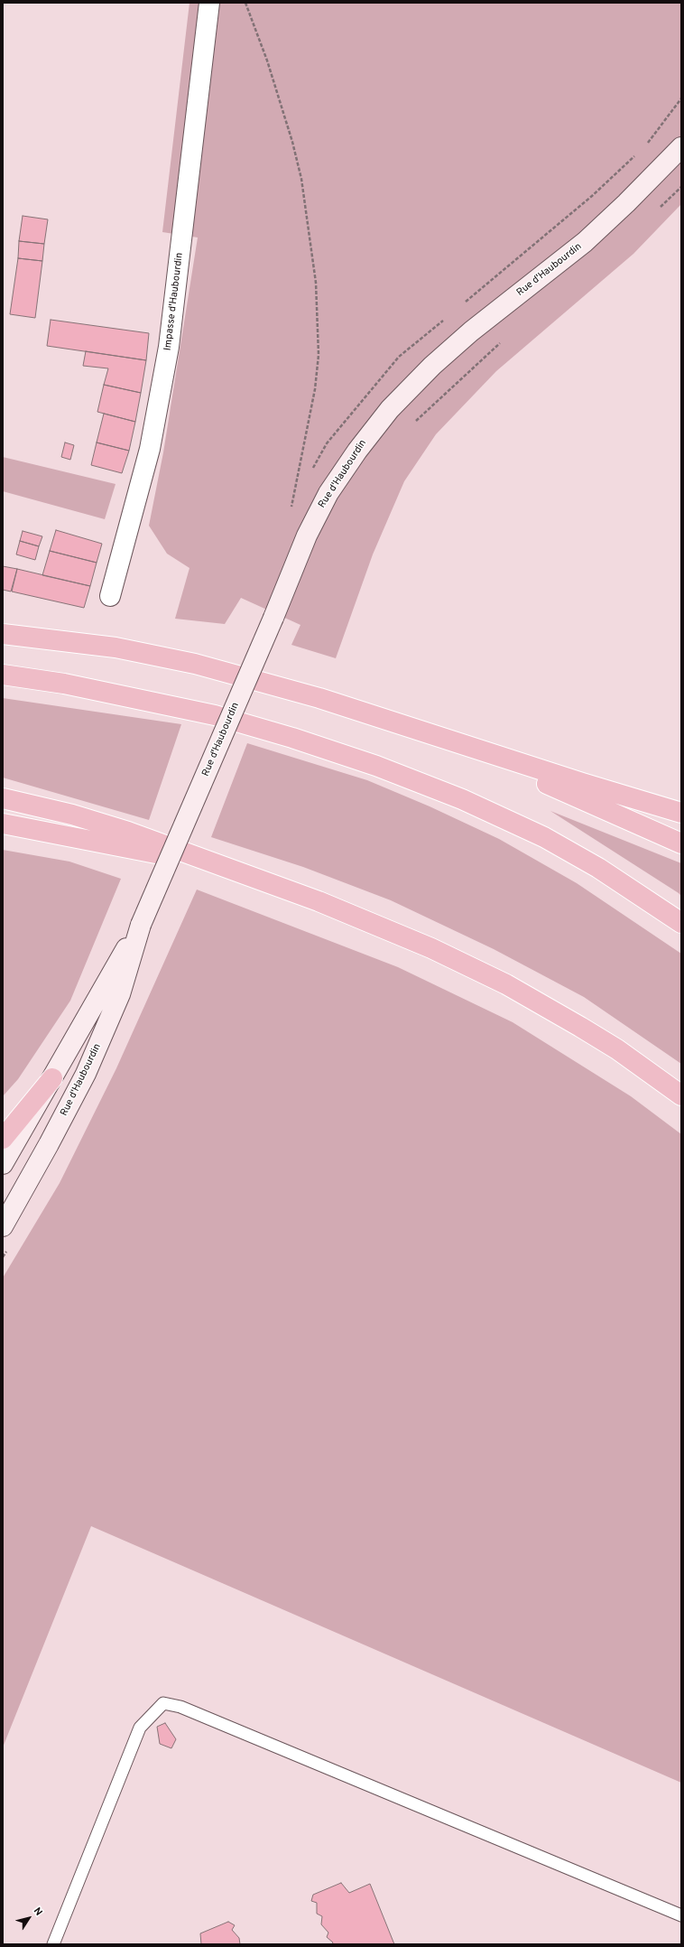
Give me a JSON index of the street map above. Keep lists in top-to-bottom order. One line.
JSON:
{"streets":{"main road":["Rue d'Haubourdin"],"street":["Impasse d'Haubourdin"]},"north":"top right"}
